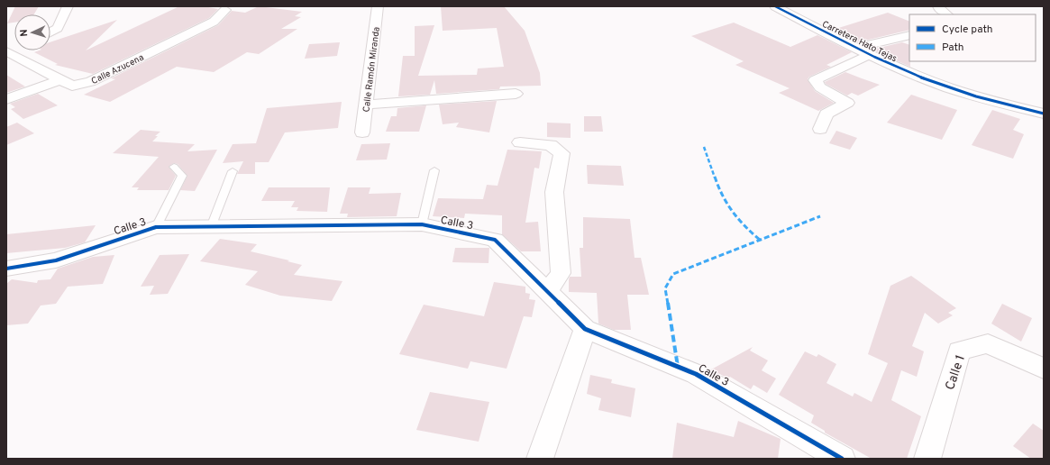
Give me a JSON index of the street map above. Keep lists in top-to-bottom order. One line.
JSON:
{"streets":{"street":["Carretera Hato Tejas","Calle Azucena","Calle Ramón Miranda","Calle 3","Calle 1"]},"legend":["Cycle path","Path"],"north":"left"}
